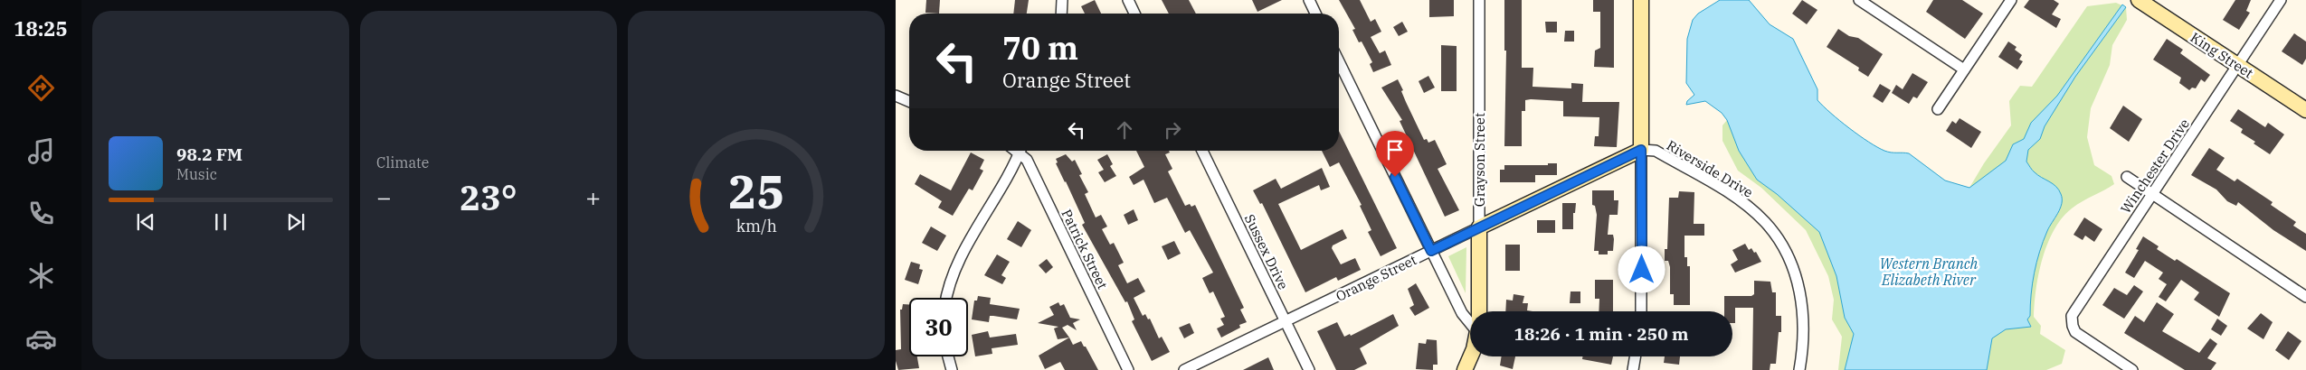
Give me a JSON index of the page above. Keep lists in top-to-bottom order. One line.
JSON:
{"streets":{"street":["King Street","Grayson Street","Winchester Drive","Riverside Drive","Patrick Street","Sussex Drive","Orange Street"]},"crossings":[["King Street","Winchester Drive"],["Grayson Street","Orange Street"],["Riverside Drive","Orange Street"],["Sussex Drive","Orange Street"]],"water":["Western Branch Elizabeth River"],"page":{"tabs":"18:25","tile":"Climate","turn":["70 m","Orange Street"],"song":["98.2 FM","Music"],"heat":["−","23°","+"],"limit":"30","trip":"18:26 · 1 min · 250 m","gauge":["25","km/h"]}}
